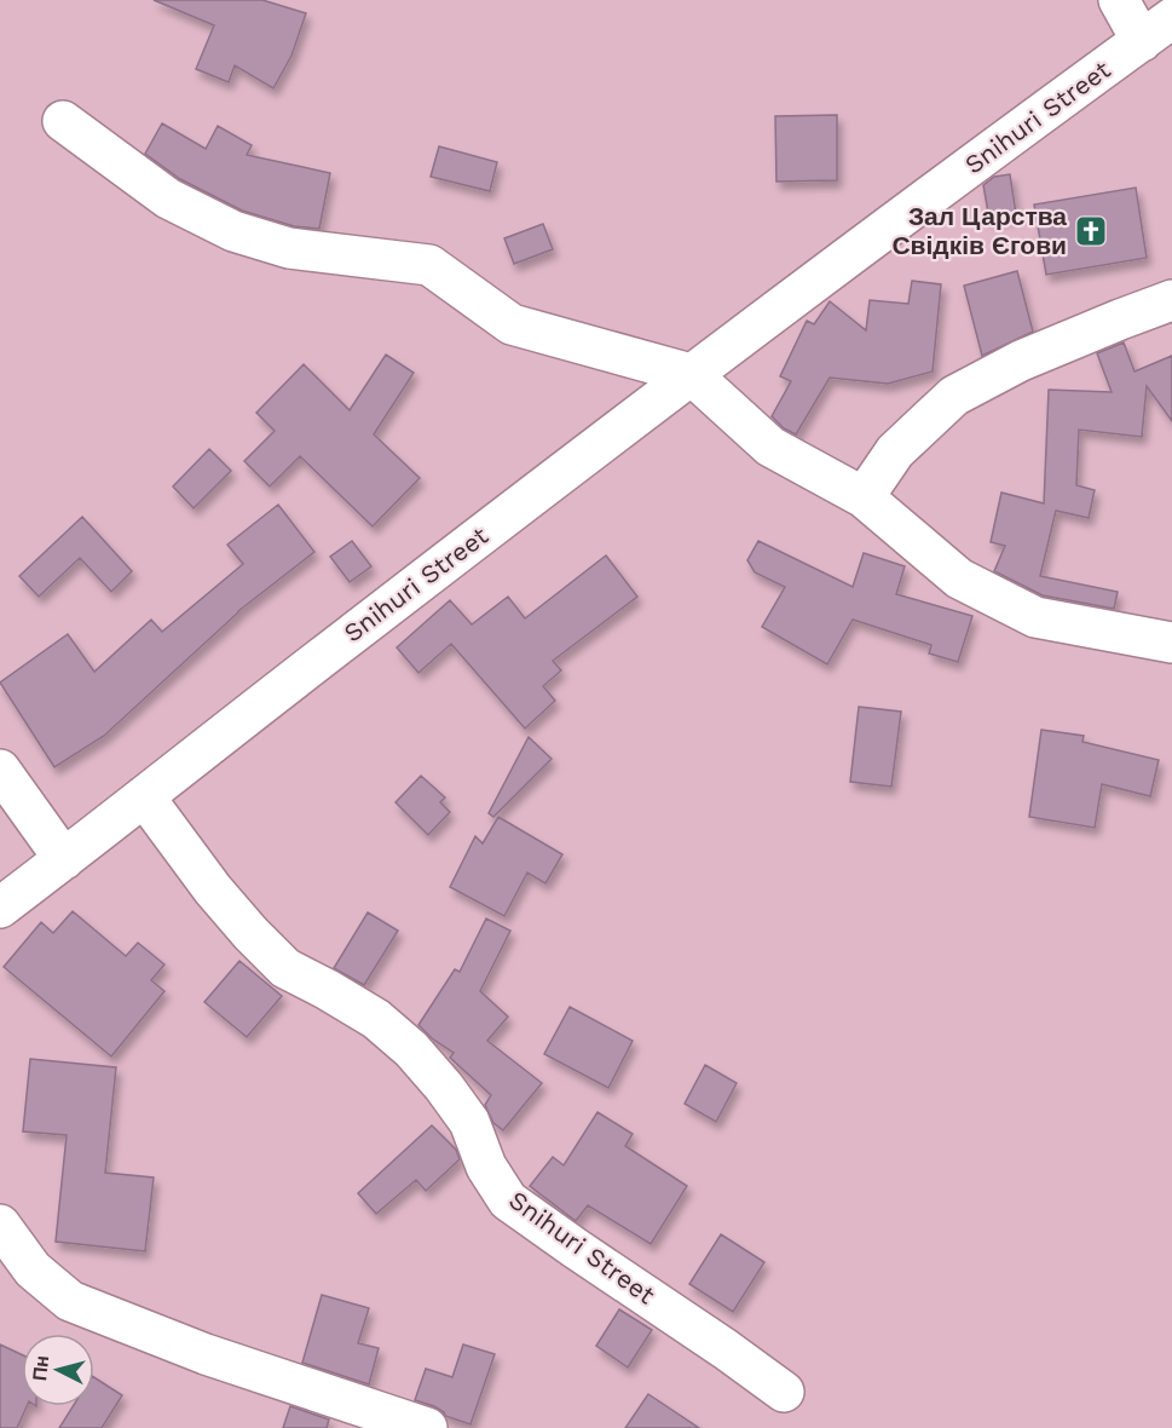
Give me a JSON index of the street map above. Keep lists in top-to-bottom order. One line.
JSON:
{"streets":{"street":["Snihuri Street"]},"places":{"church":["Зал Царства Свідків Єгови"]},"north":"left"}
